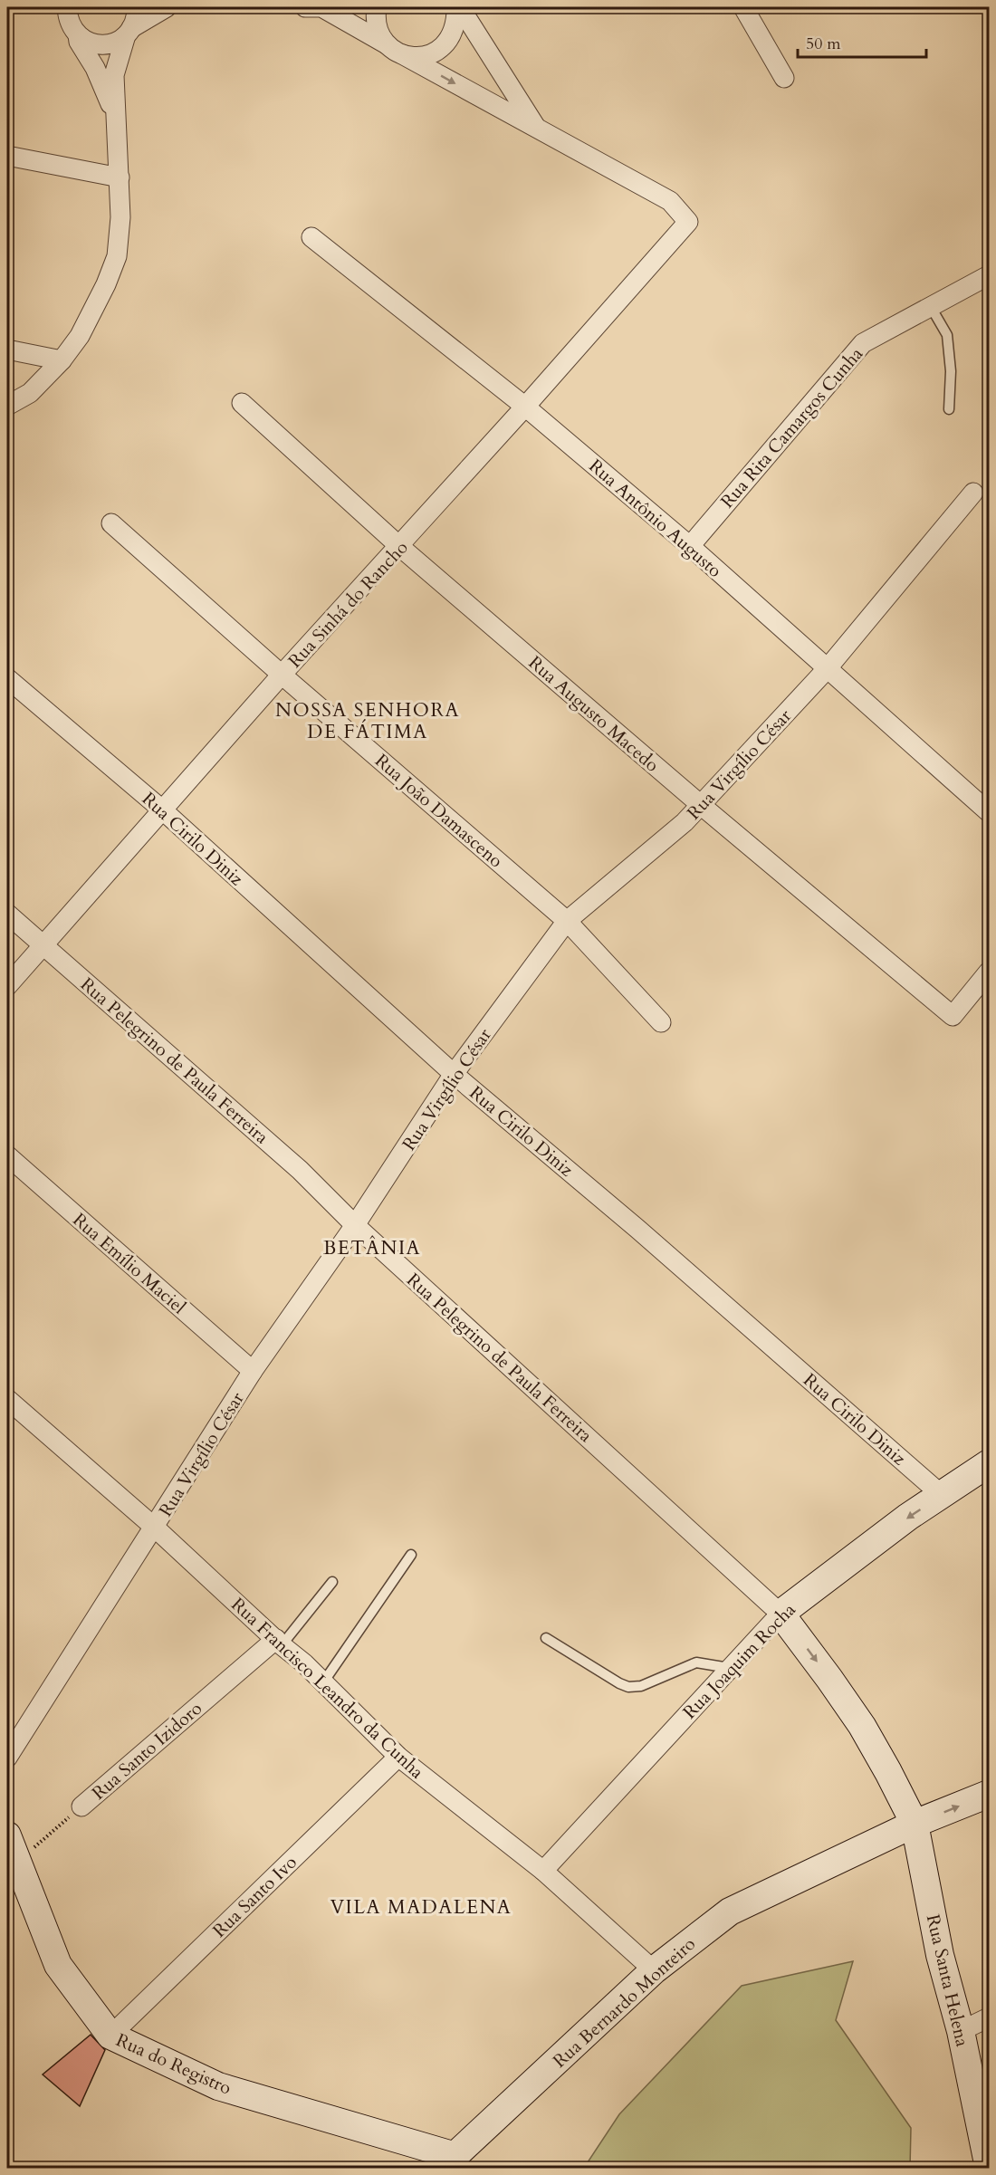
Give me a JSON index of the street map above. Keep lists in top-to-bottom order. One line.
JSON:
{"streets":{"main road":["Rua Pelegrino de Paula Ferreira","Rua Joaquim Rocha","Rua Santa Helena","Rua Bernardo Monteiro","Rua do Registro"],"street":["Rua Rita Camargos Cunha","Rua Antônio Augusto","Rua Sinhá do Rancho","Rua Augusto Macedo","Rua Virgílio César","Rua João Damasceno","Rua Cirilo Diniz","Rua Emílio Maciel","Rua Francisco Leandro da Cunha","Rua Santo Izidoro","Rua Santo Ivo"]},"crossings":[["Rua Rita Camargos Cunha","Rua Antônio Augusto"],["Rua Antônio Augusto","Rua Sinhá do Rancho"],["Rua Antônio Augusto","Rua Virgílio César"],["Rua Sinhá do Rancho","Rua Augusto Macedo"],["Rua Sinhá do Rancho","Rua João Damasceno"],["Rua Sinhá do Rancho","Rua Cirilo Diniz"],["Rua Sinhá do Rancho","Rua Pelegrino de Paula Ferreira"],["Rua Augusto Macedo","Rua Virgílio César"],["Rua Virgílio César","Rua João Damasceno"],["Rua Virgílio César","Rua Cirilo Diniz"],["Rua Virgílio César","Rua Pelegrino de Paula Ferreira"],["Rua Virgílio César","Rua Emílio Maciel"],["Rua Virgílio César","Rua Francisco Leandro da Cunha"],["Rua Cirilo Diniz","Rua Joaquim Rocha"],["Rua Pelegrino de Paula Ferreira","Rua Joaquim Rocha"],["Rua Pelegrino de Paula Ferreira","Rua Santa Helena"],["Rua Pelegrino de Paula Ferreira","Rua Bernardo Monteiro"],["Rua Joaquim Rocha","Rua Francisco Leandro da Cunha"],["Rua Francisco Leandro da Cunha","Rua Santo Izidoro"],["Rua Francisco Leandro da Cunha","Rua Santo Ivo"],["Rua Francisco Leandro da Cunha","Rua Bernardo Monteiro"],["Rua Santo Izidoro","Rua do Registro"],["Rua Santo Ivo","Rua do Registro"],["Rua Santa Helena","Rua Bernardo Monteiro"],["Rua Bernardo Monteiro","Rua do Registro"]],"districts":["NOSSA SENHORA DE FÁTIMA","BETÂNIA","VILA MADALENA"],"scale_bar":"50 m"}
